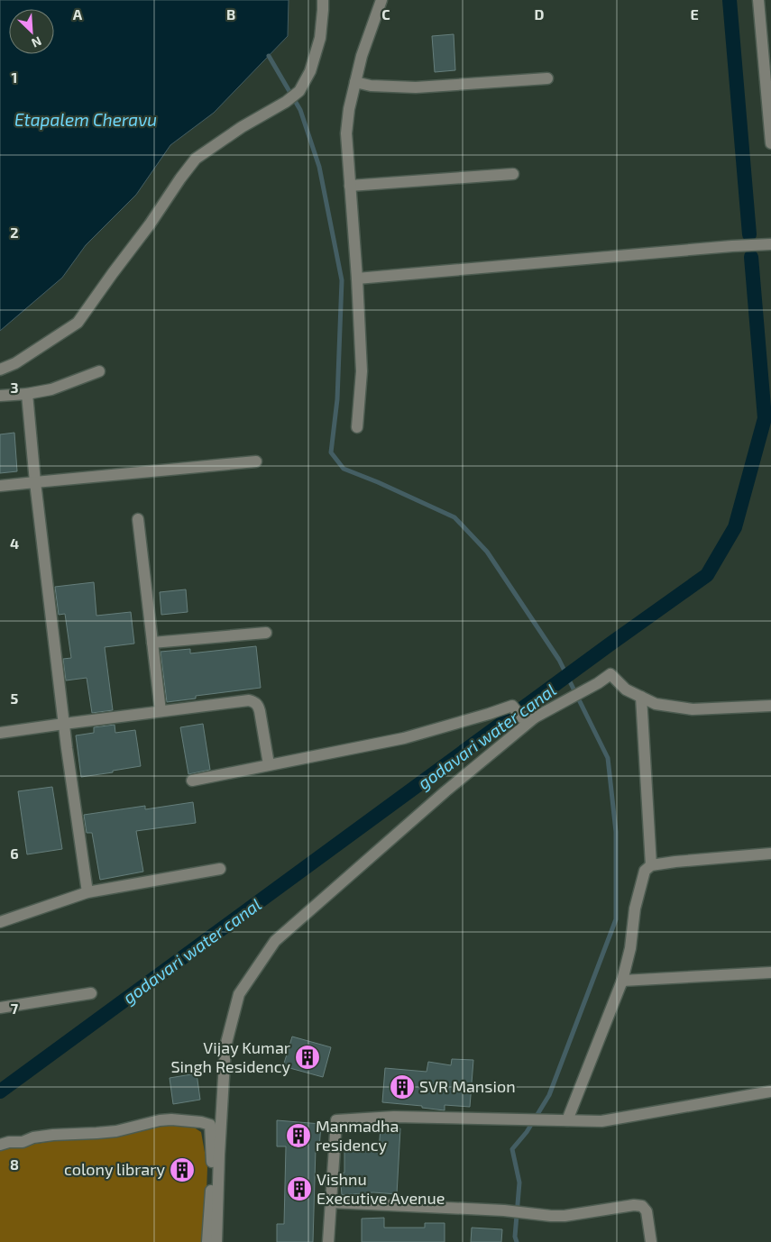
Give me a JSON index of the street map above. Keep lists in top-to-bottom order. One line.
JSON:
{"water":["Etapalem Cheravu","godavari water canal"],"places":{"building":["Vijay Kumar Singh Residency","SVR Mansion","Manmadha residency","colony library","Vishnu Executive Avenue"]},"north":"bottom right","grid":{"columns":["A","B","C","D","E"],"rows":["1","2","3","4","5","6","7","8"]}}
